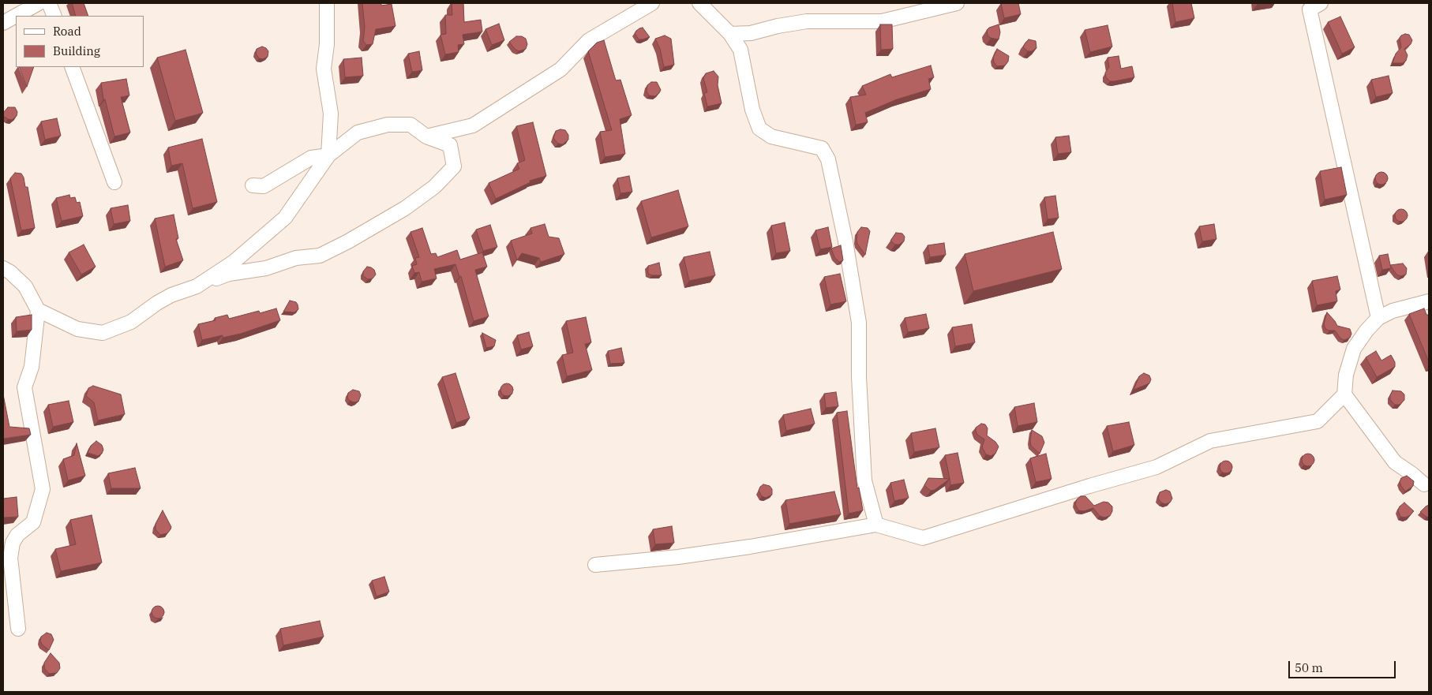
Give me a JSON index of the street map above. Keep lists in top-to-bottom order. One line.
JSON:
{"legend":["Road","Building"],"scale_bar":"50 m"}
